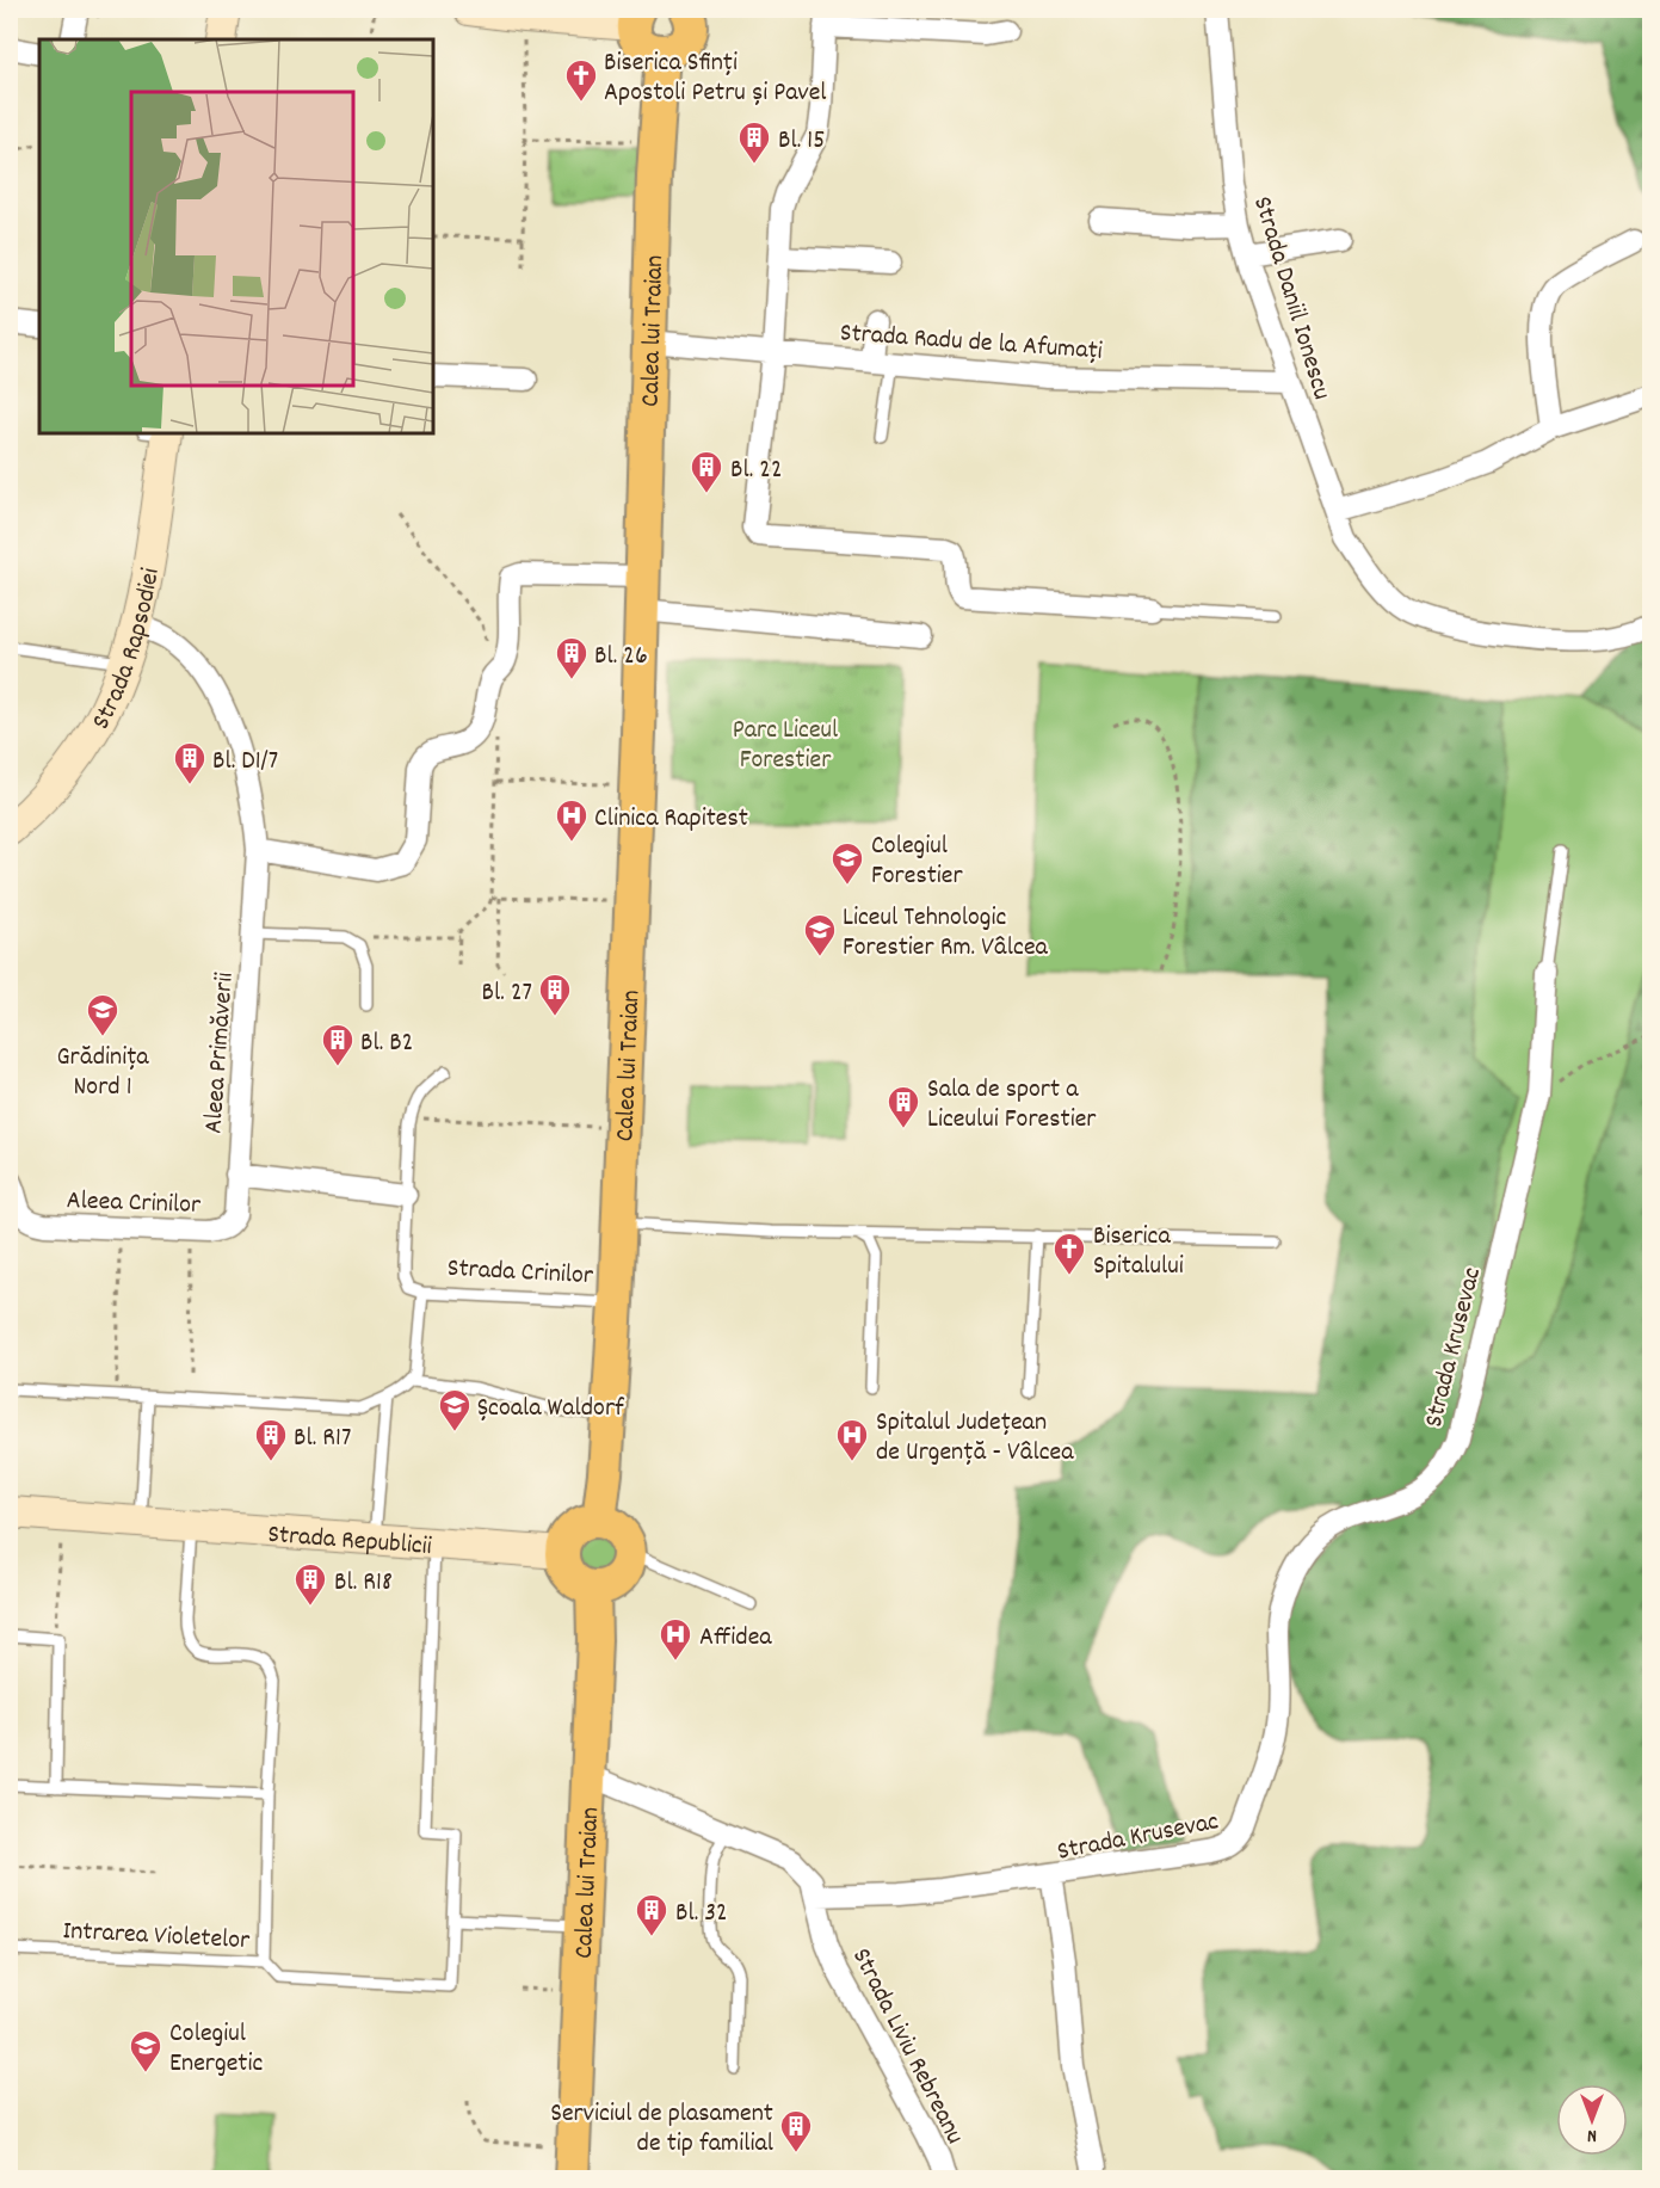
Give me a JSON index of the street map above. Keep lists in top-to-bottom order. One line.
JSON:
{"streets":{"main road":["Calea lui Traian","Strada Rapsodiei","Strada Republicii"],"street":["Strada Daniil Ionescu","Strada Radu de la Afumați","Aleea Primăverii","Aleea Crinilor","Strada Krusevac","Strada Liviu Rebreanu"],"lane":["Strada Crinilor","Intrarea Violetelor"]},"crossings":[["Strada Daniil Ionescu","Strada Radu de la Afumați"],["Calea lui Traian","Strada Radu de la Afumați"],["Calea lui Traian","Strada Crinilor"],["Calea lui Traian","Strada Republicii"],["Calea lui Traian","Strada Liviu Rebreanu"],["Strada Rapsodiei","Aleea Primăverii"],["Aleea Primăverii","Aleea Crinilor"],["Strada Republicii","Intrarea Violetelor"]],"parks":["Parc Liceul Forestier"],"places":{"church":["Biserica Sfinți Apostoli Petru și Pavel","Biserica Spitalului"],"building":["Bl. 15","Bl. 22","Bl. 26","Bl. D1/7","Bl. 27","Bl. B2","Sala de sport a Liceului Forestier","Bl. R17","Bl. R18","Bl. 32","Serviciul de plasament de tip familial"],"hospital":["Clinica Rapitest","Spitalul Județean de Urgență - Vâlcea","Affidea"],"school or university":["Colegiul Forestier","Liceul Tehnologic Forestier Rm. Vâlcea","Grădinița Nord 1","Școala Waldorf","Colegiul Energetic"]},"north":"bottom"}
